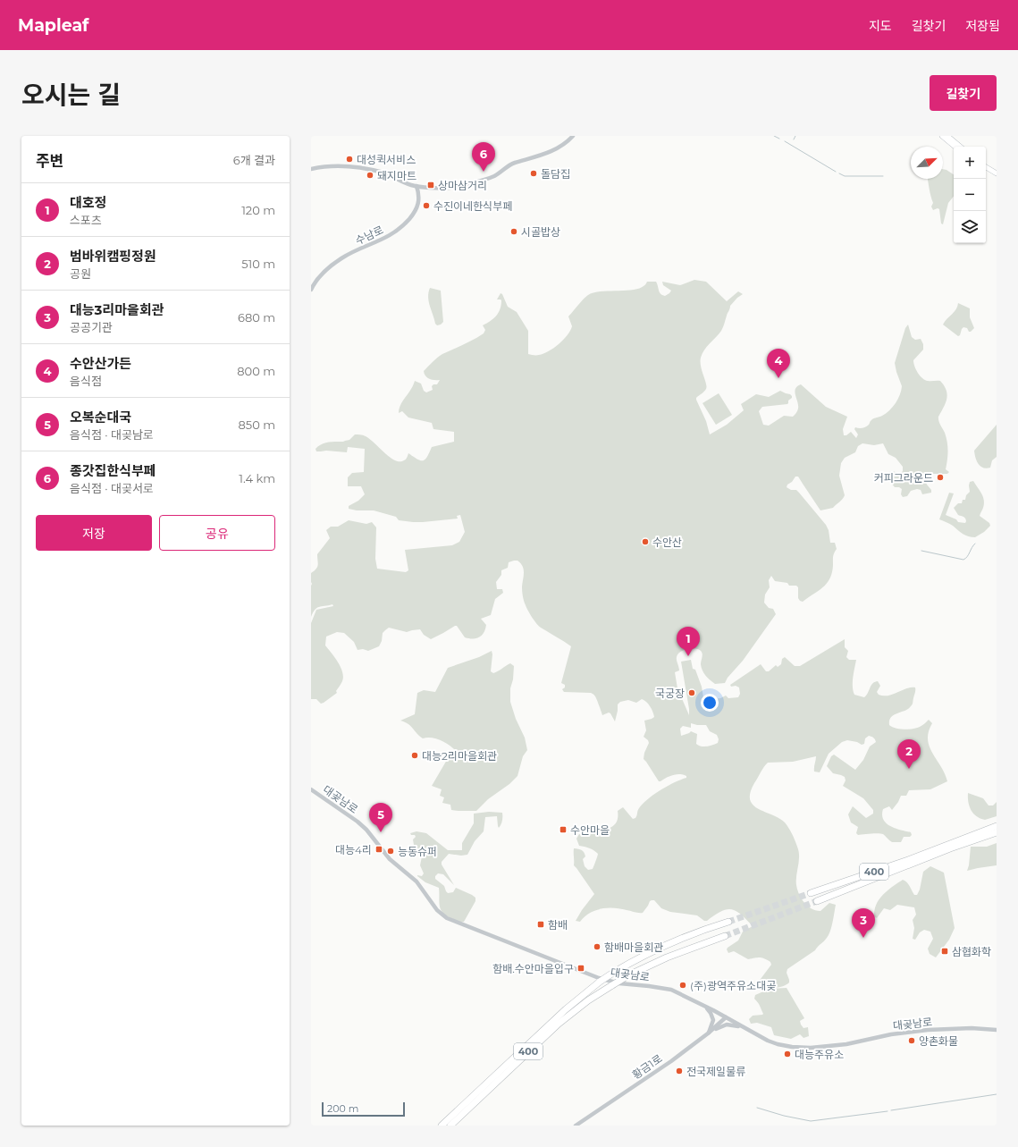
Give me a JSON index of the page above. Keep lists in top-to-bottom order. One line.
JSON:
{"streets":{"highway":["400"],"street":["수남로","대곶남로","황금1로"]},"crossings":[["대곶남로","황금1로"]],"places":{"other":["대성퀵서비스","돌담집","돼지마트","수진이네한식부페","시골밥상","커피그라운드","수안산","국궁장","대능2리마을회관","능동슈퍼","함배마을회관","(주)광역주유소대곶","양촌화물","대능주유소","전국제일물류"],"transit":["상마삼거리","수안마을","대능4리","함배","삼협화학","함배.수안마을입구"]},"scale_bar":"200 m","north":"top right","page":{"header":"Mapleaf","nav":["지도","길찾기","저장됨"],"title":"오시는 길","buttons":["길찾기",["저장","공유"]],"heading":["주변","6개 결과"],"pins":["6","4","1","2","5","3"],"map_buttons":["+","−"],"list":[{"mark":"1","name":"대호정","note":"스포츠","value":"120 m"},{"mark":"2","name":"범바위캠핑정원","note":"공원","value":"510 m"},{"mark":"3","name":"대능3리마을회관","note":"공공기관","value":"680 m"},{"mark":"4","name":"수안산가든","note":"음식점","value":"800 m"},{"mark":"5","name":"오복순대국","note":"음식점 · 대곶남로","value":"850 m"},{"mark":"6","name":"종갓집한식부페","note":"음식점 · 대곶서로","value":"1.4 km"}],"scale":"200 m"}}
